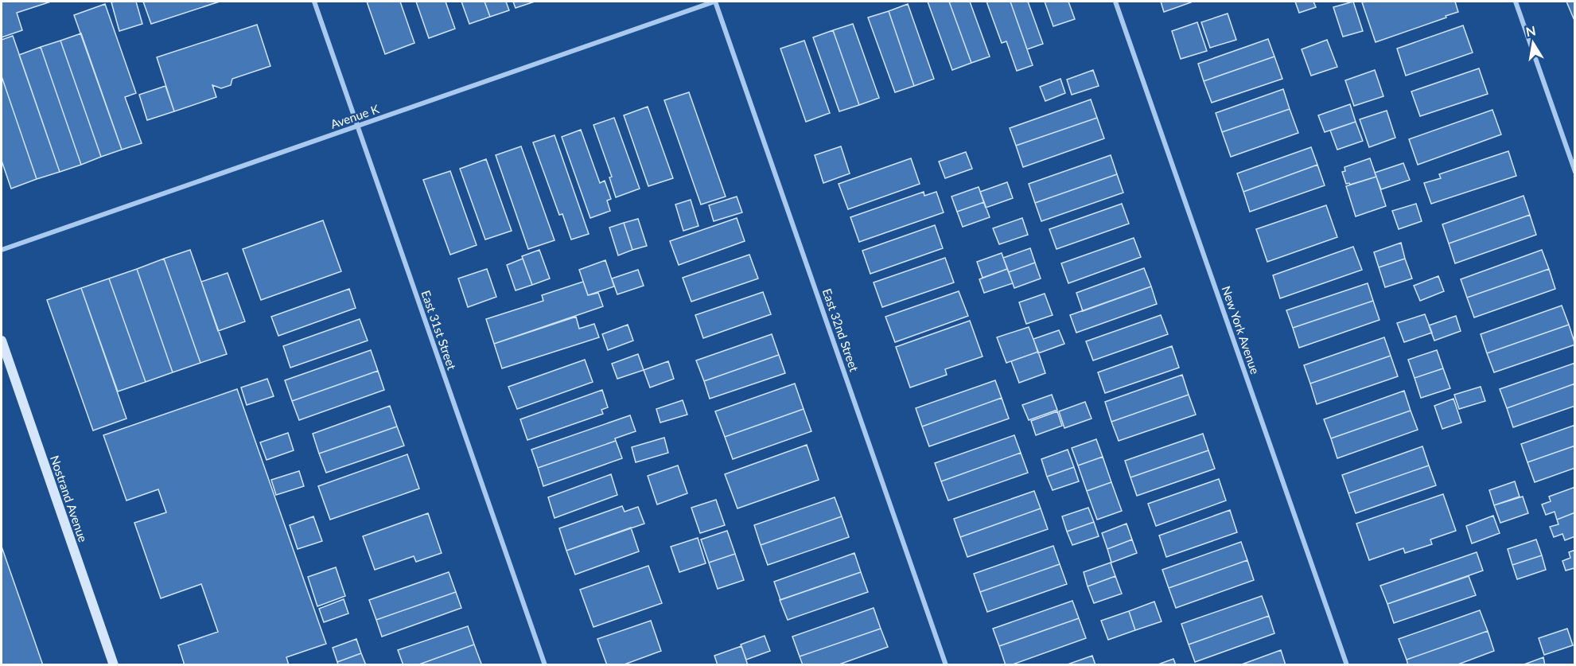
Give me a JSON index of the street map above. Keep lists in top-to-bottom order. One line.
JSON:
{"streets":{"main road":["Nostrand Avenue"],"street":["Avenue K","East 31st Street","East 32nd Street","New York Avenue"]},"crossings":[["Avenue K","East 31st Street"],["Avenue K","East 32nd Street"]],"north":"top"}
